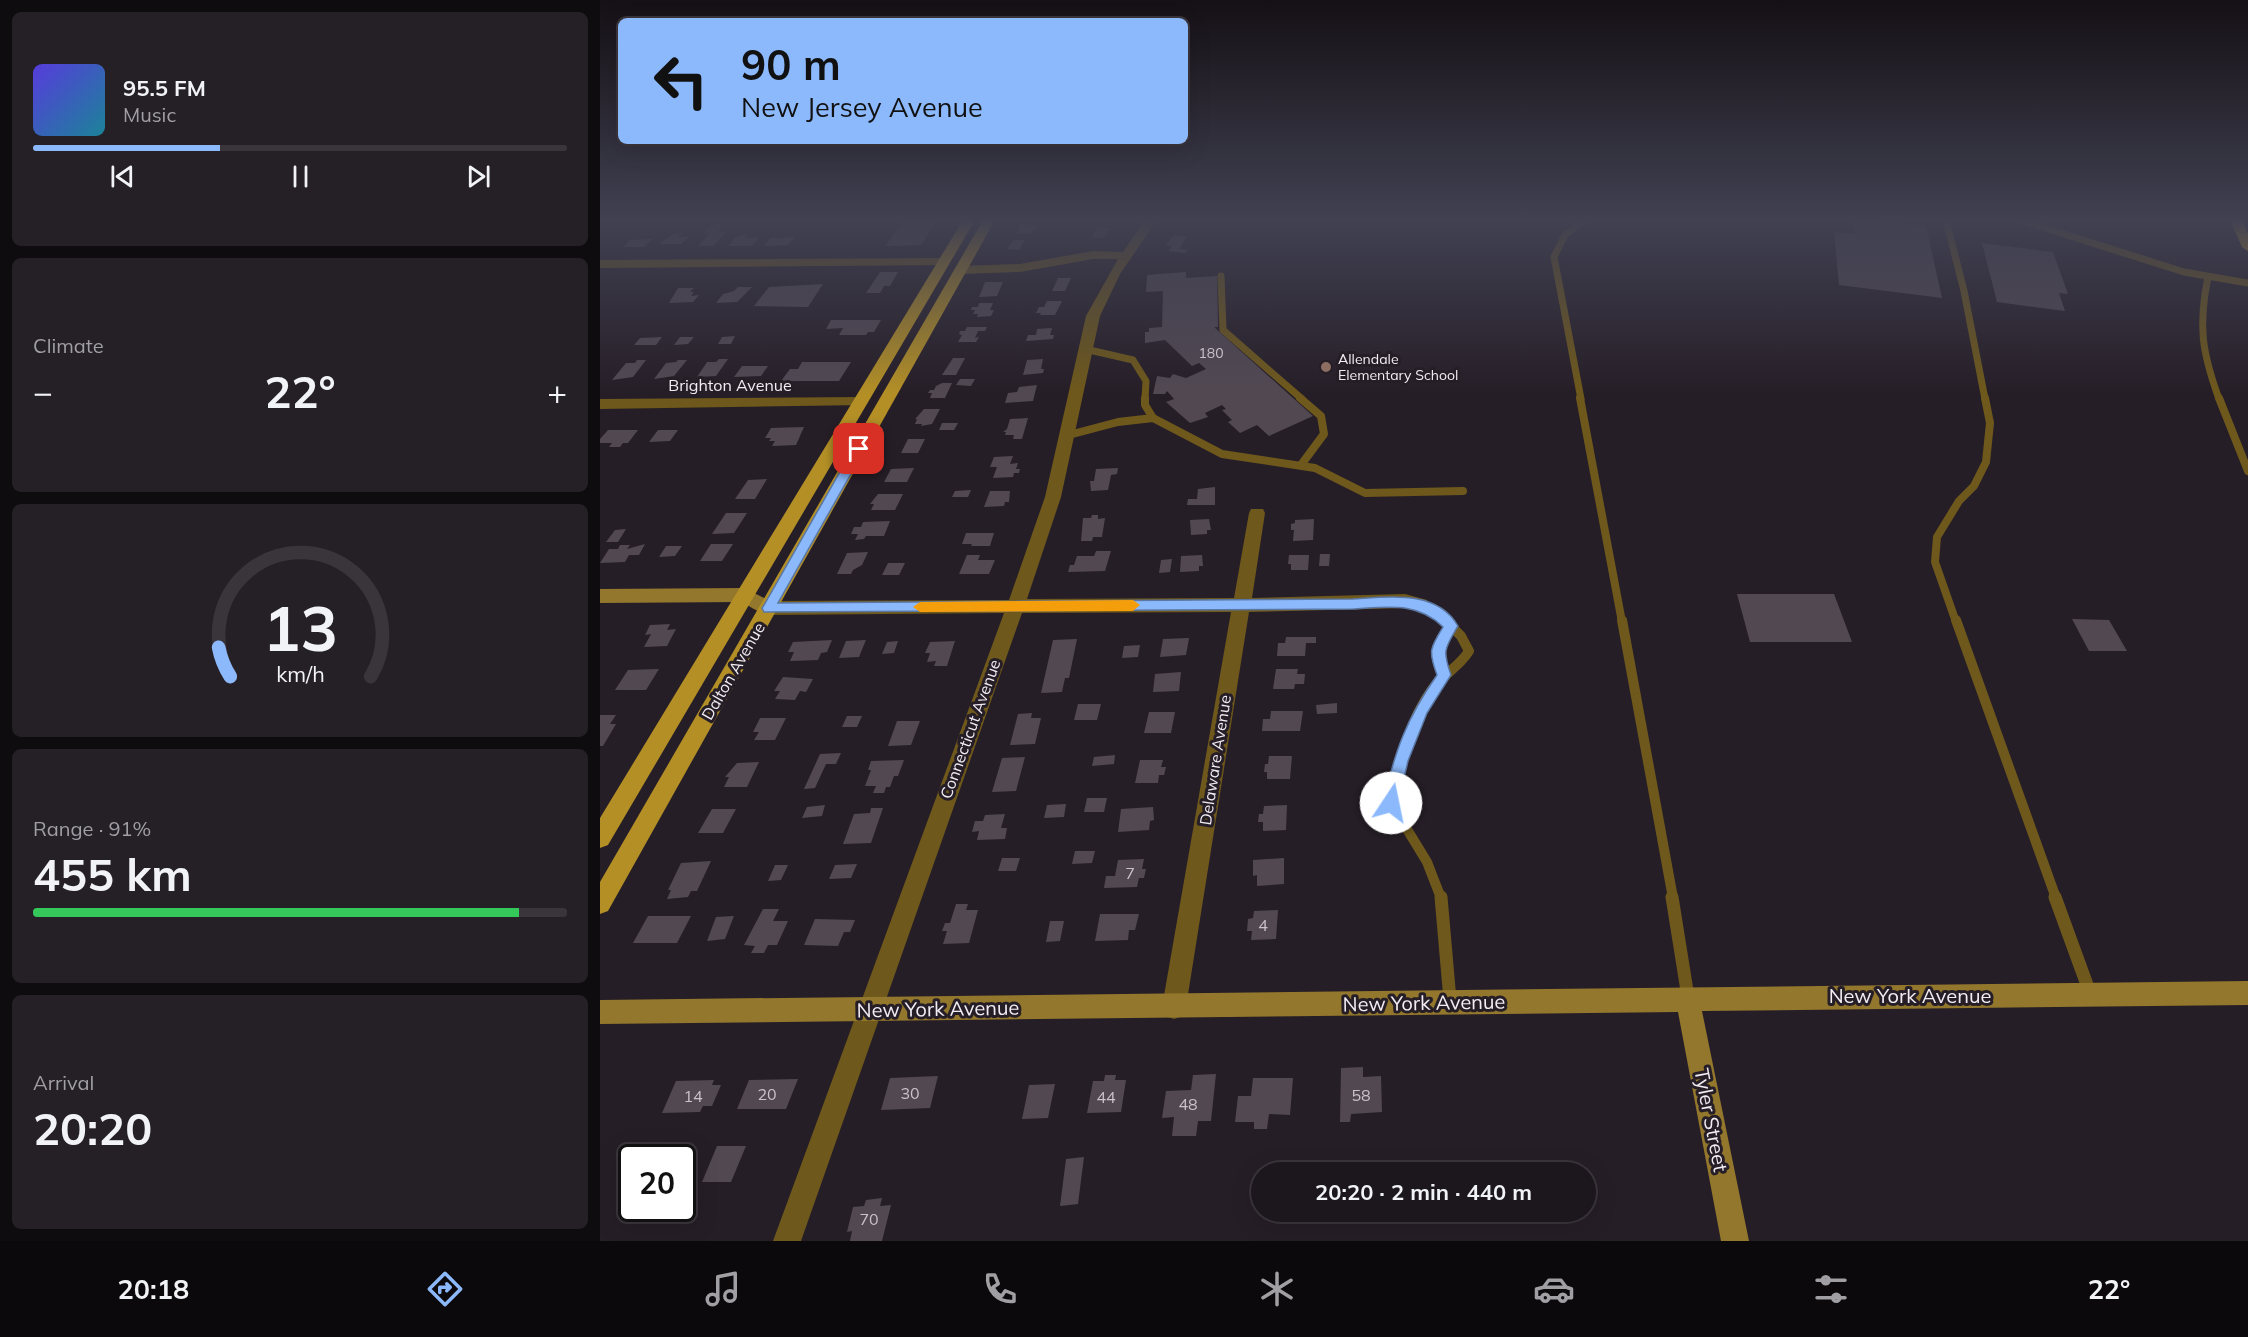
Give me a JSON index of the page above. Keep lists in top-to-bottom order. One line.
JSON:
{"streets":{"main road":["Dalton Avenue"],"street":["Brighton Avenue","Connecticut Avenue","Delaware Avenue","New York Avenue","Tyler Street"]},"crossings":[["Brighton Avenue","Dalton Avenue"],["Connecticut Avenue","New York Avenue"],["Delaware Avenue","New York Avenue"],["New York Avenue","Tyler Street"]],"places":["Allendale Elementary School"],"house_numbers":["180","7","4","30","20","58","14","44","48","70"],"page":{"turn":["90 m","New Jersey Avenue"],"song":["95.5 FM","Music"],"tile":["Climate",["Range · 91%","455 km"],["Arrival","20:20"]],"heat":["−","22°","+"],"limit":"20","trip":"20:20 · 2 min · 440 m","tabs":["20:18","22°"],"gauge":["13","km/h"]}}
